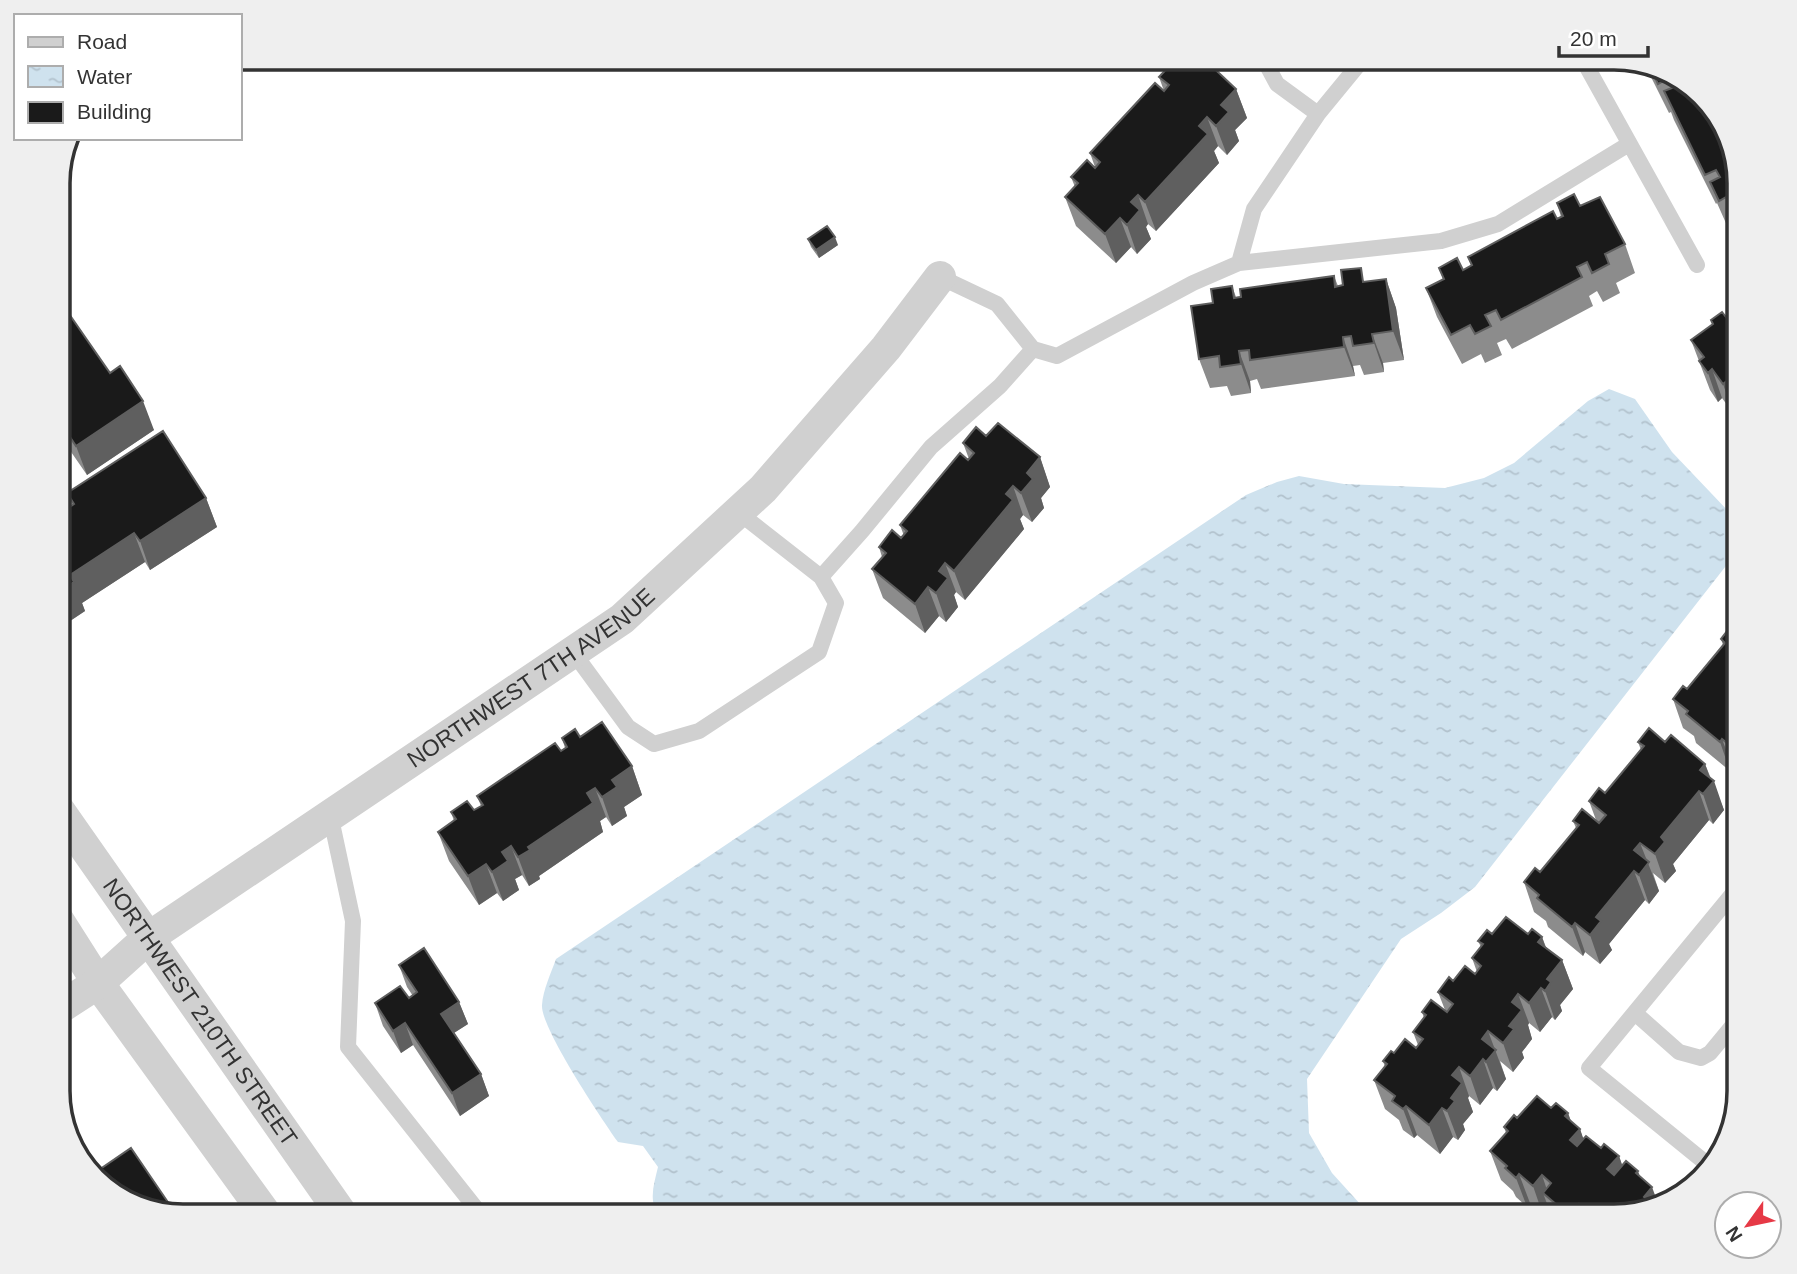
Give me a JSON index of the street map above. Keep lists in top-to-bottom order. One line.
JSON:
{"streets":{"street":["NORTHWEST 7TH AVENUE","NORTHWEST 210TH STREET"]},"crossings":[["NORTHWEST 7TH AVENUE","NORTHWEST 210TH STREET"]],"legend":["Road","Water","Building"],"scale_bar":"20 m","north":"bottom left"}
